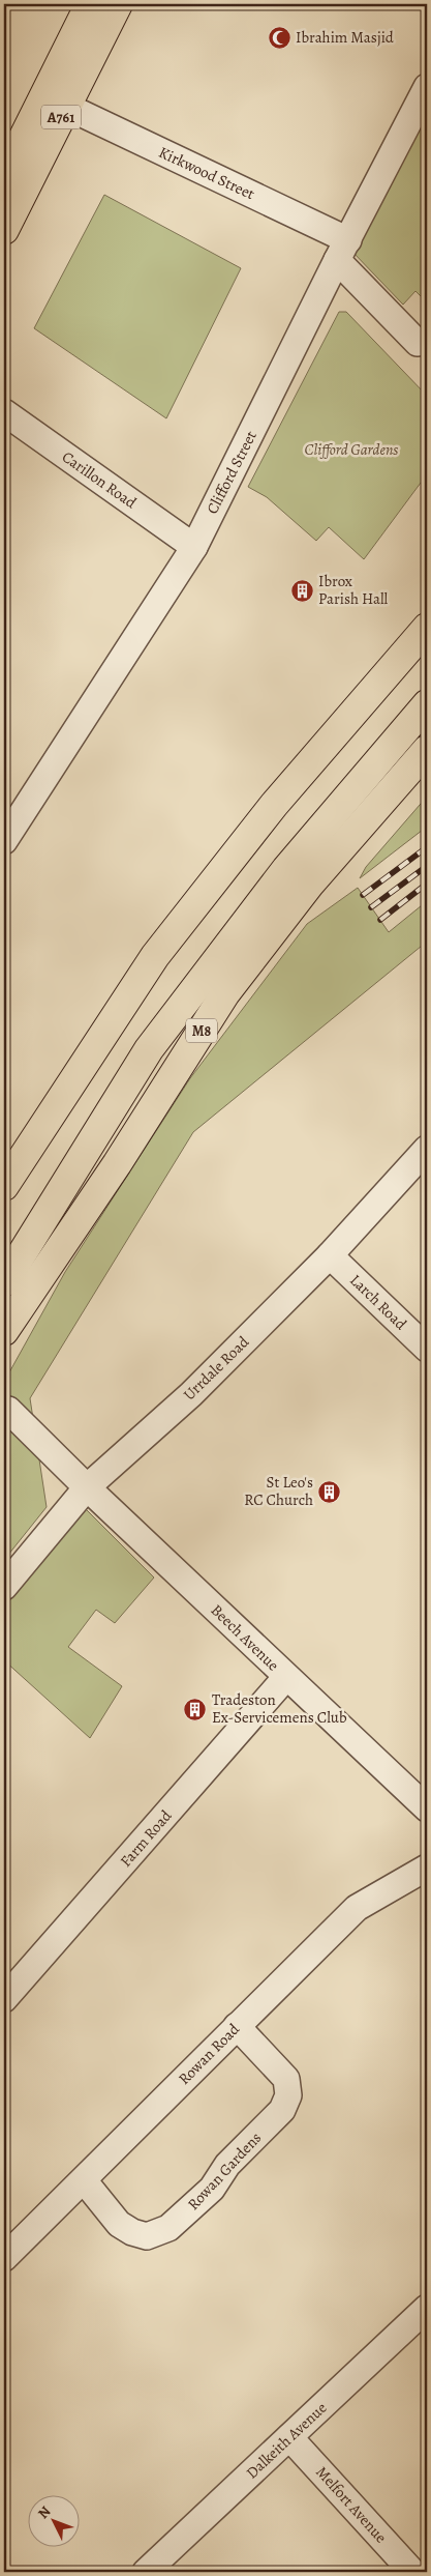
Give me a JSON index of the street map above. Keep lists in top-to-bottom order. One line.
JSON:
{"streets":{"main road":["A761","M8"],"street":["Kirkwood Street","Clifford Street","Carillon Road","Larch Road","Urrdale Road","Beech Avenue","Farm Road","Rowan Road","Rowan Gardens","Dalkeith Avenue","Melfort Avenue"]},"crossings":[["A761","Kirkwood Street"],["Kirkwood Street","Clifford Street"],["Clifford Street","Carillon Road"],["Larch Road","Urrdale Road"],["Urrdale Road","Beech Avenue"],["Beech Avenue","Farm Road"],["Rowan Road","Rowan Gardens"],["Dalkeith Avenue","Melfort Avenue"]],"parks":["Clifford Gardens"],"places":{"mosque":["Ibrahim Masjid"],"building":["Ibrox Parish Hall","St Leo's RC Church","Tradeston Ex-Servicemens Club"]},"north":"top left"}
